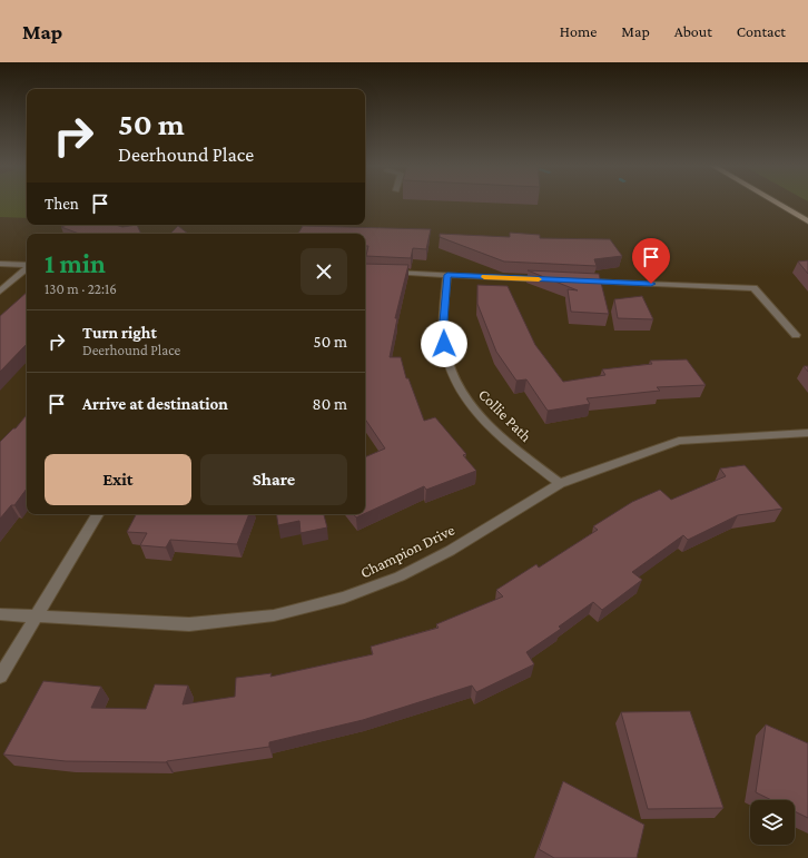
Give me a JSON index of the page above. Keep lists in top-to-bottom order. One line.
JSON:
{"streets":{"street":["Collie Path","Champion Drive"]},"crossings":[["Collie Path","Champion Drive"]],"page":{"header":"Map","nav":["Home","Map","About","Contact"],"turn":["50 m","Deerhound Place"],"then":"Then","heading":["1 min","130 m · 22:16"],"list":[{"name":"Turn right","note":"Deerhound Place","value":"50 m"},{"name":"Arrive at destination","value":"80 m"}],"buttons":["Exit","Share"]}}
